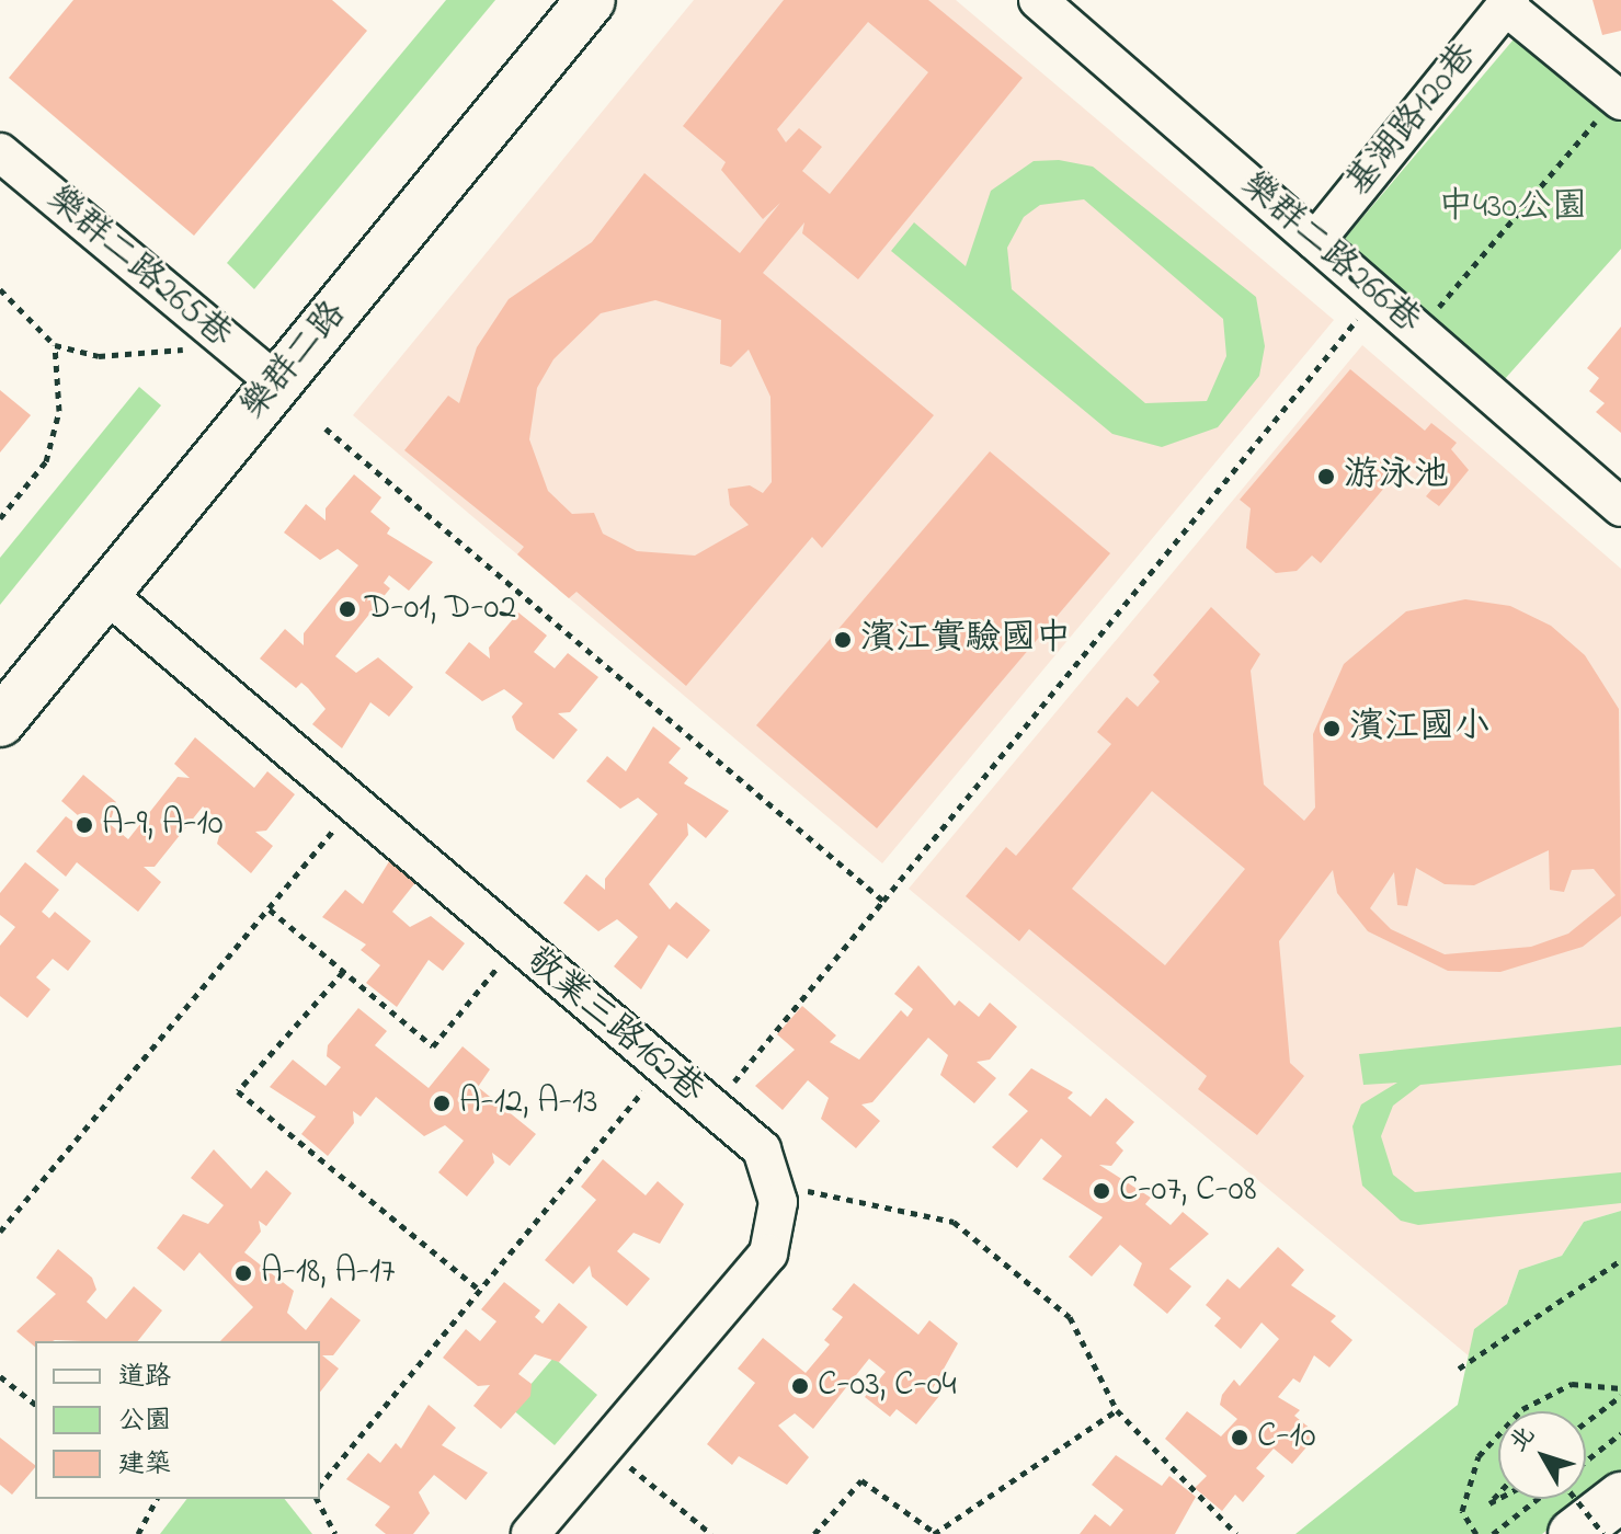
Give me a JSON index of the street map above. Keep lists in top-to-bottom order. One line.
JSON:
{"streets":{"street":["基湖路120巷","樂群二路266巷","樂群二路265巷","樂群二路","敬業三路162巷"]},"crossings":[["基湖路120巷","樂群二路266巷"],["樂群二路265巷","樂群二路"],["樂群二路","敬業三路162巷"]],"parks":["中430公園"],"places":["游泳池","D-01, D-02","濱江實驗國中","濱江國小","A-9, A-10","A-12, A-13","C-07, C-08","A-18, A-17","C-03, C-04","C-10"],"legend":["道路","公園","建築"],"north":"top left"}
